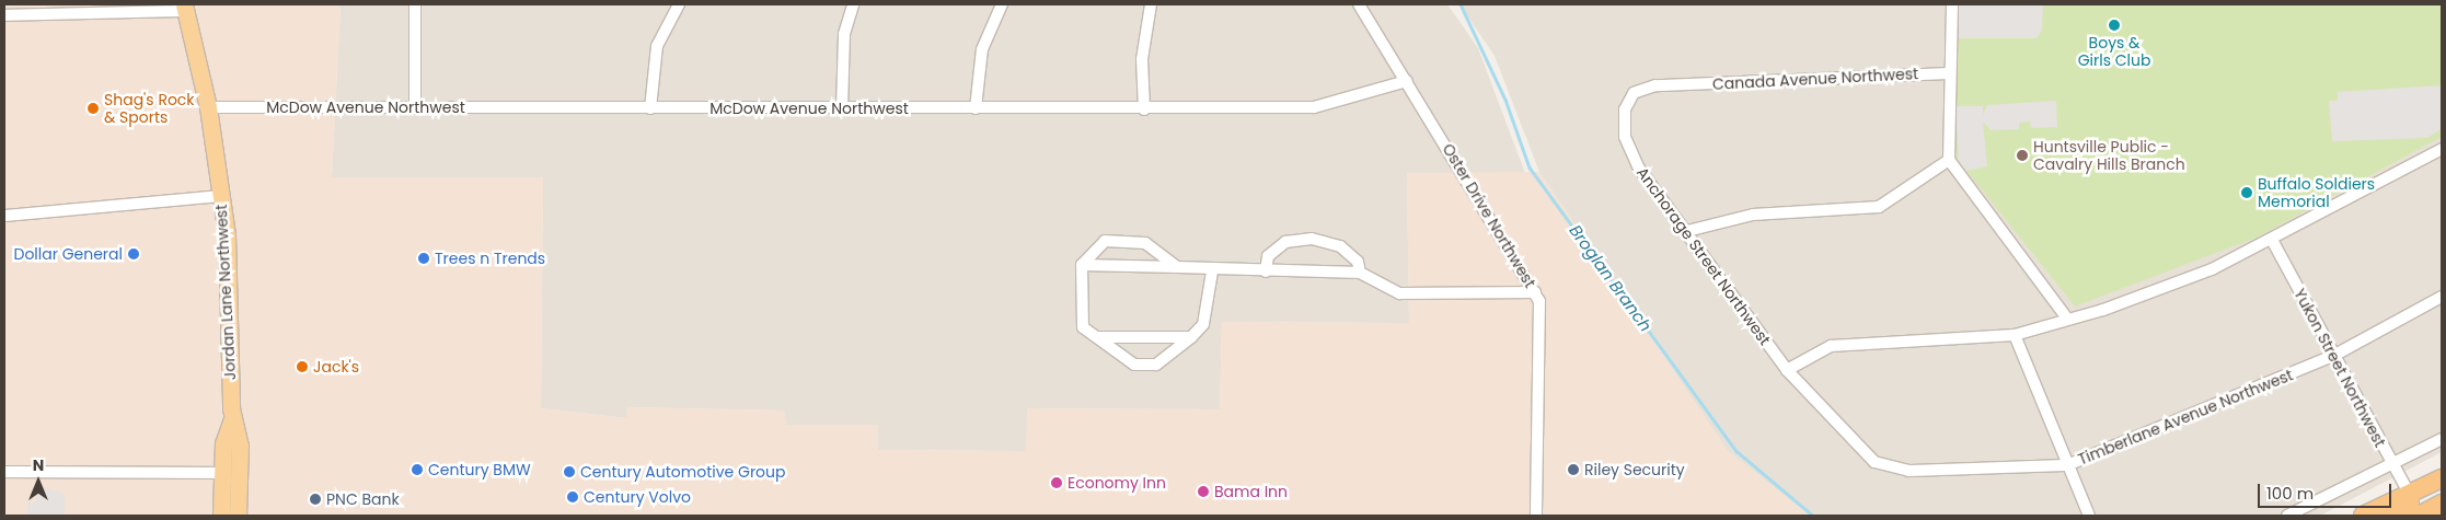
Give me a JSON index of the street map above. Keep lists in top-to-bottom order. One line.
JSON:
{"streets":{"main road":["Jordan Lane Northwest"],"street":["Canada Avenue Northwest","McDow Avenue Northwest","Oster Drive Northwest","Anchorage Street Northwest","Yukon Street Northwest","Timberlane Avenue Northwest"]},"crossings":[["Canada Avenue Northwest","Anchorage Street Northwest"],["McDow Avenue Northwest","Oster Drive Northwest"],["McDow Avenue Northwest","Jordan Lane Northwest"],["Anchorage Street Northwest","Timberlane Avenue Northwest"],["Yukon Street Northwest","Timberlane Avenue Northwest"]],"water":["Broglan Branch"],"places":["Boys & Girls Club","Shag's Rock & Sports","Huntsville Public - Cavalry Hills Branch","Buffalo Soldiers Memorial","Dollar General","Trees n Trends","Jack's","Century BMW","Riley Security","Century Automotive Group","Economy Inn","Bama Inn","Century Volvo","PNC Bank"],"scale_bar":"100 m","north":"top"}
